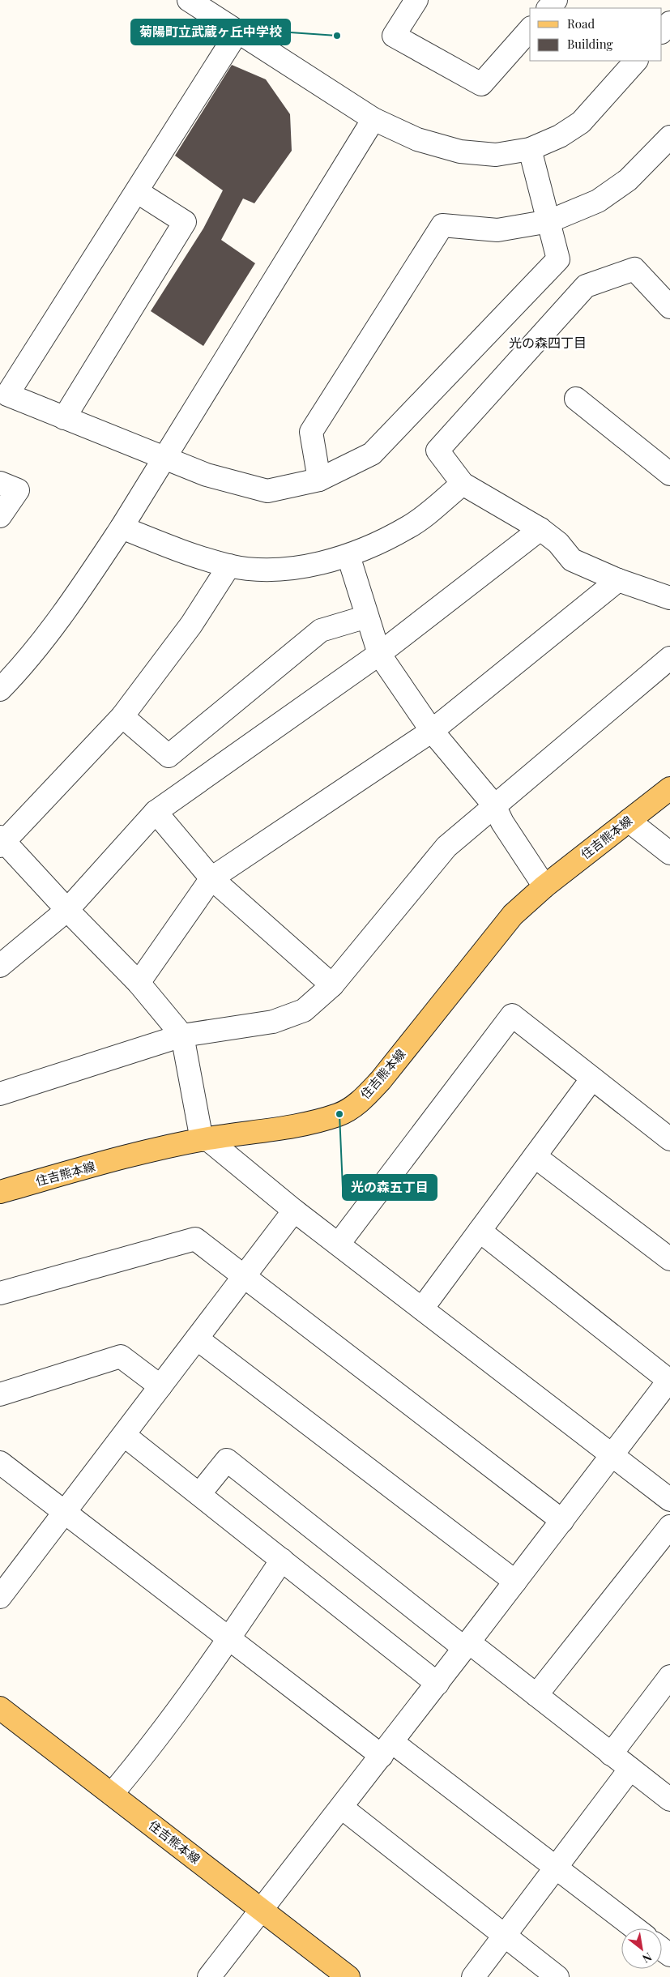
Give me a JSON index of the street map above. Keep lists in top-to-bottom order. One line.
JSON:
{"streets":{"main road":["住吉熊本線"]},"districts":["光の森四丁目"],"places":["菊陽町立武蔵ヶ丘中学校","光の森五丁目"],"legend":["Road","Building"],"north":"bottom right"}
